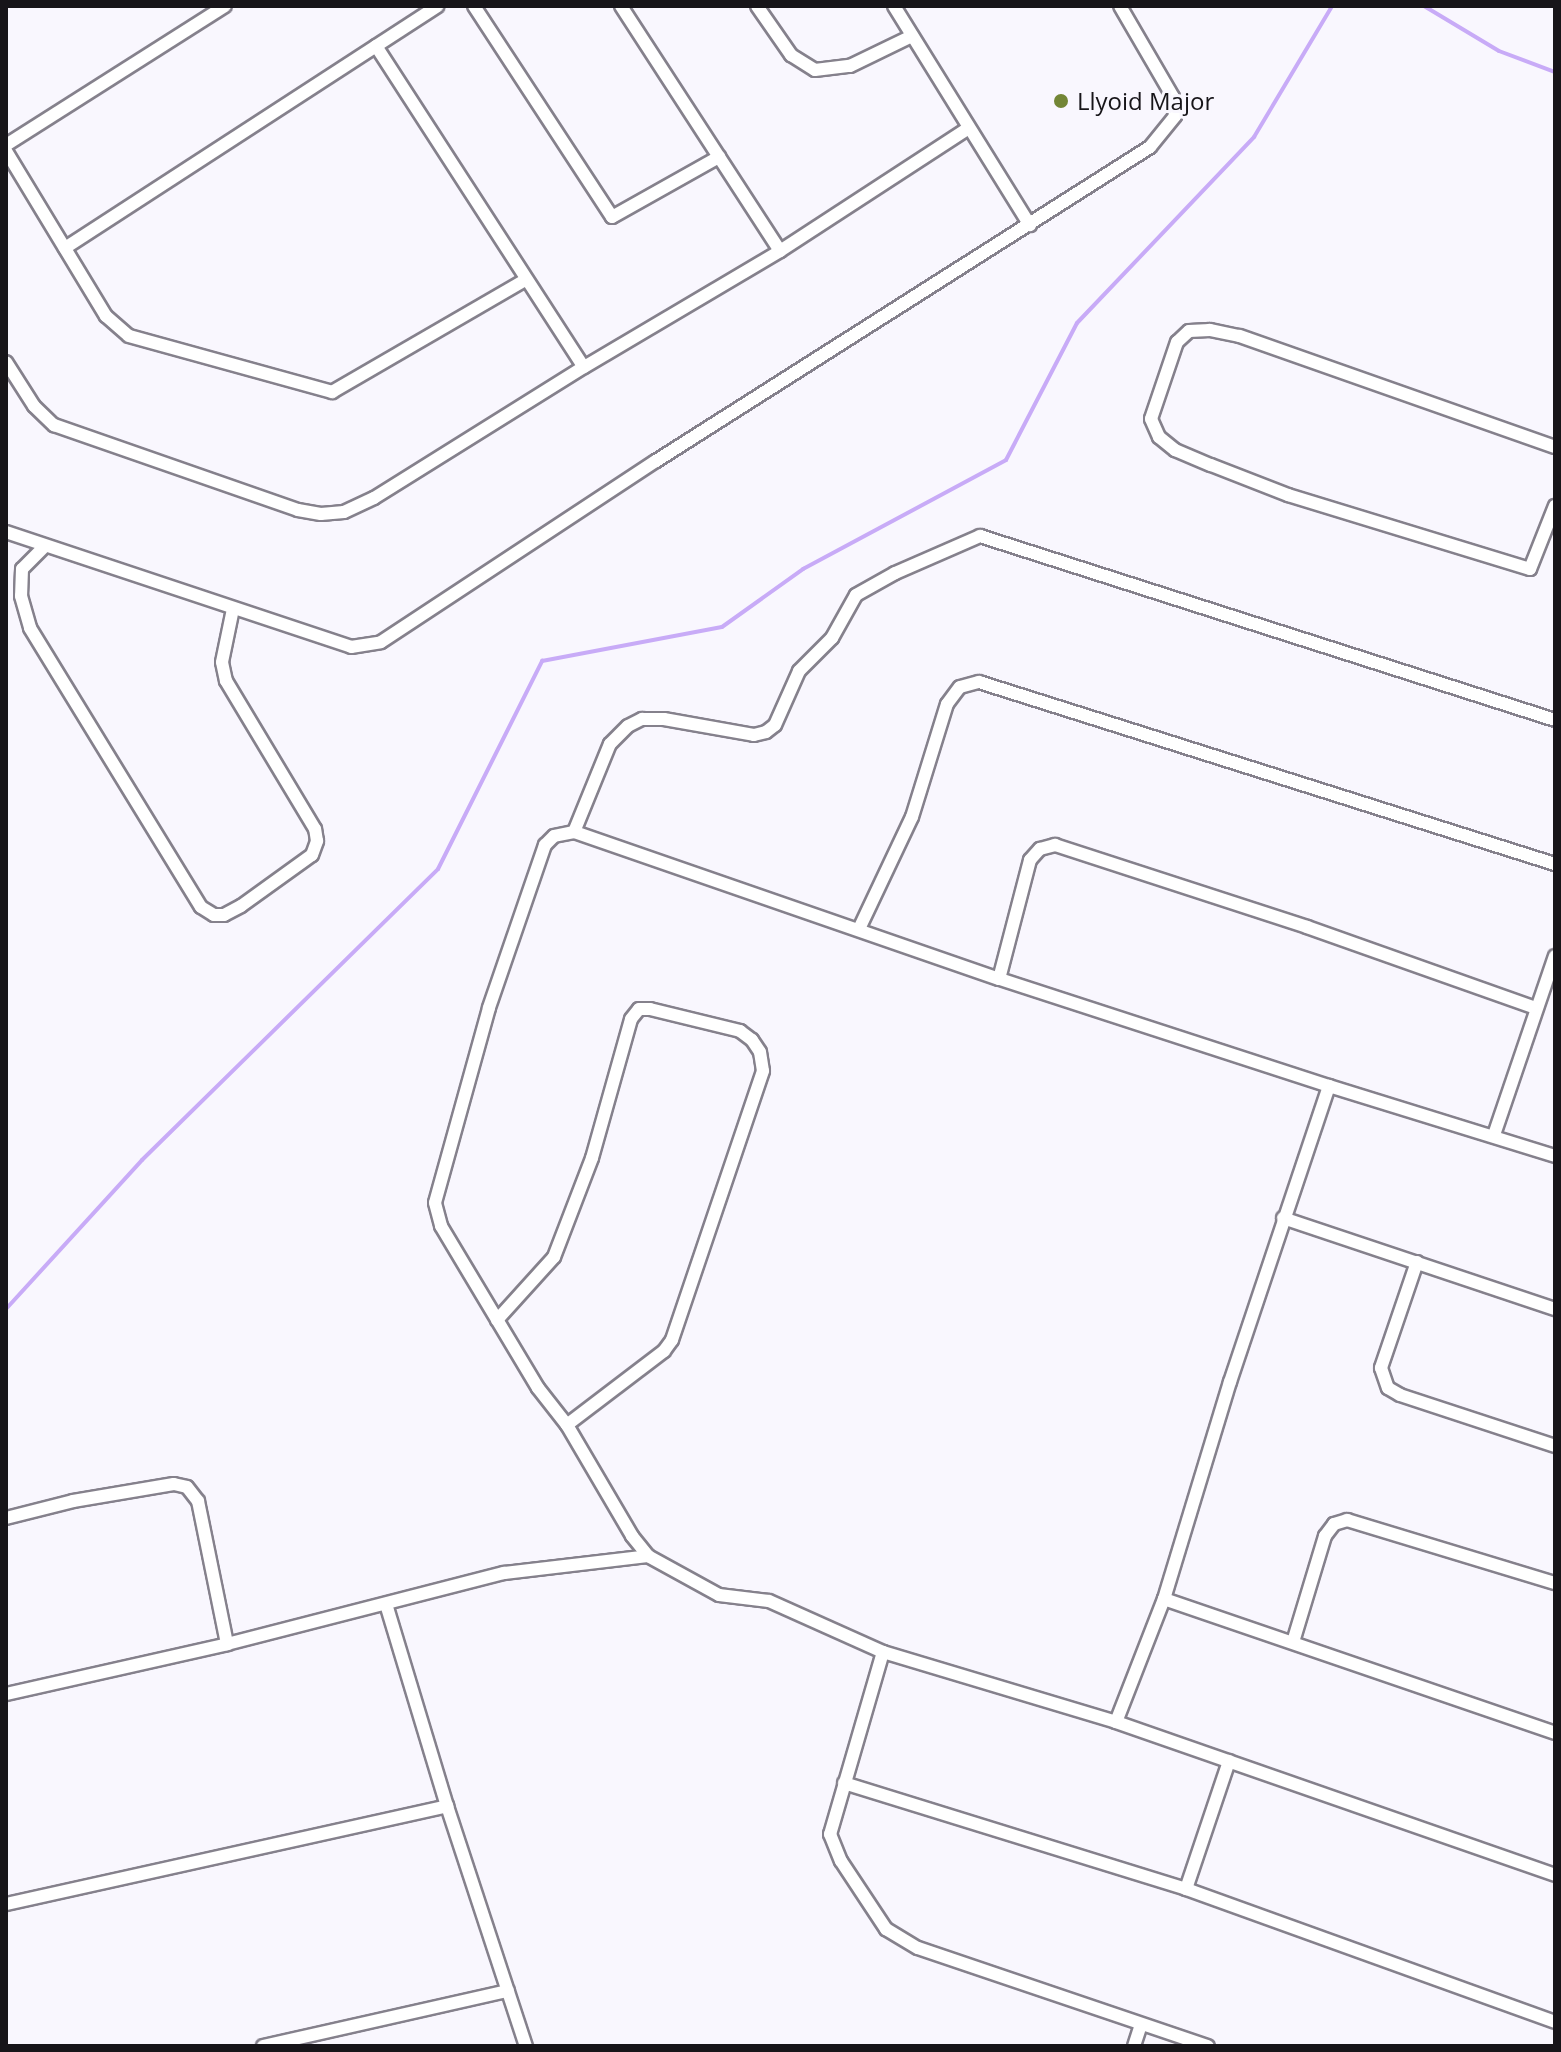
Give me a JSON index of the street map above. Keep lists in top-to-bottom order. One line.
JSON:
{"places":["Llyoid Major"]}
